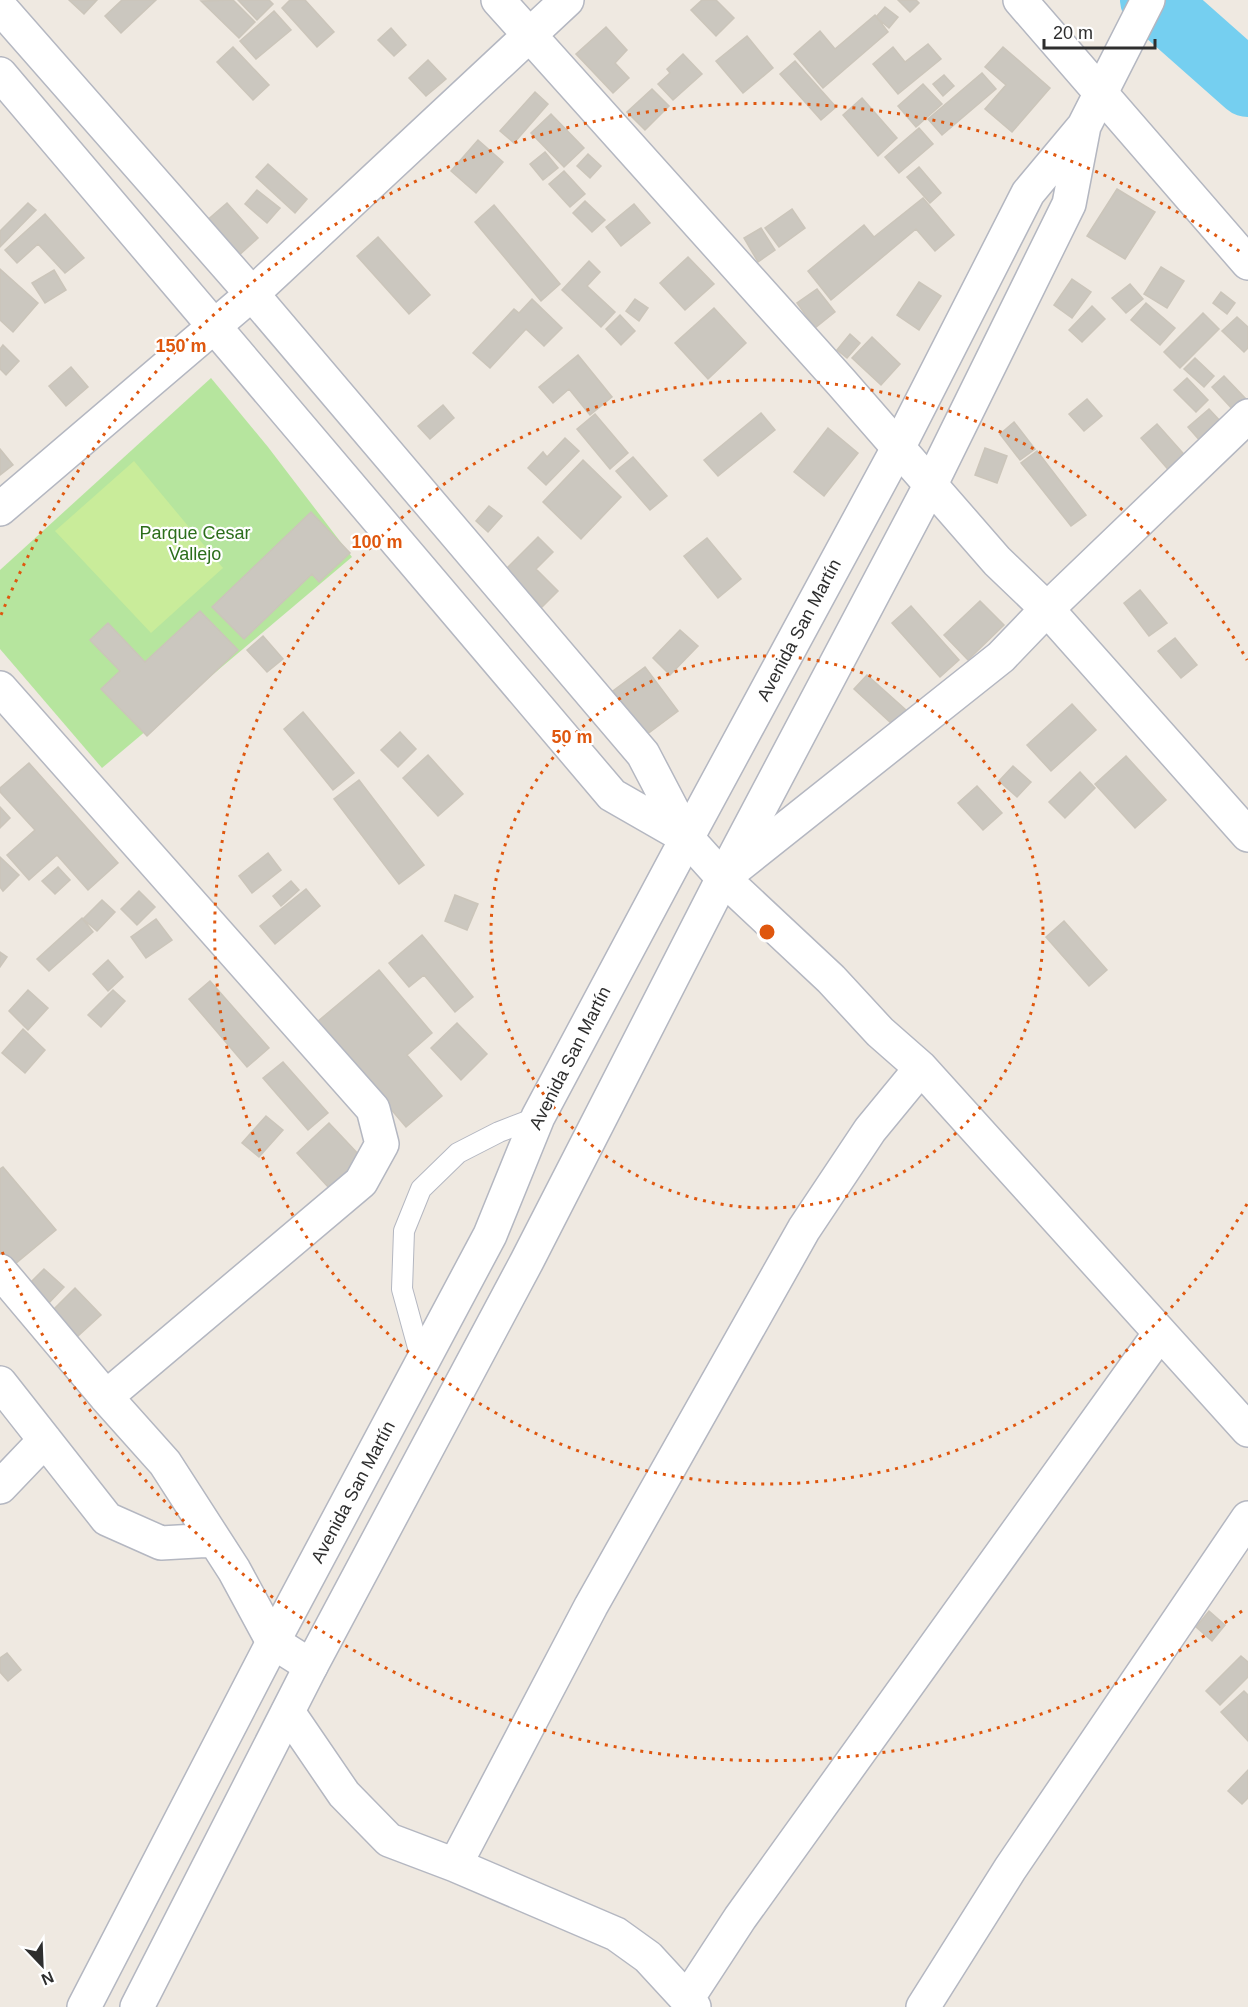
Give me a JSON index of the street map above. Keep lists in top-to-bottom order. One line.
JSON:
{"streets":{"street":["Avenida San Martín"]},"parks":["Parque Cesar Vallejo"],"scale_bar":"20 m","north":"bottom right","rings":["150 m","100 m","50 m"]}
